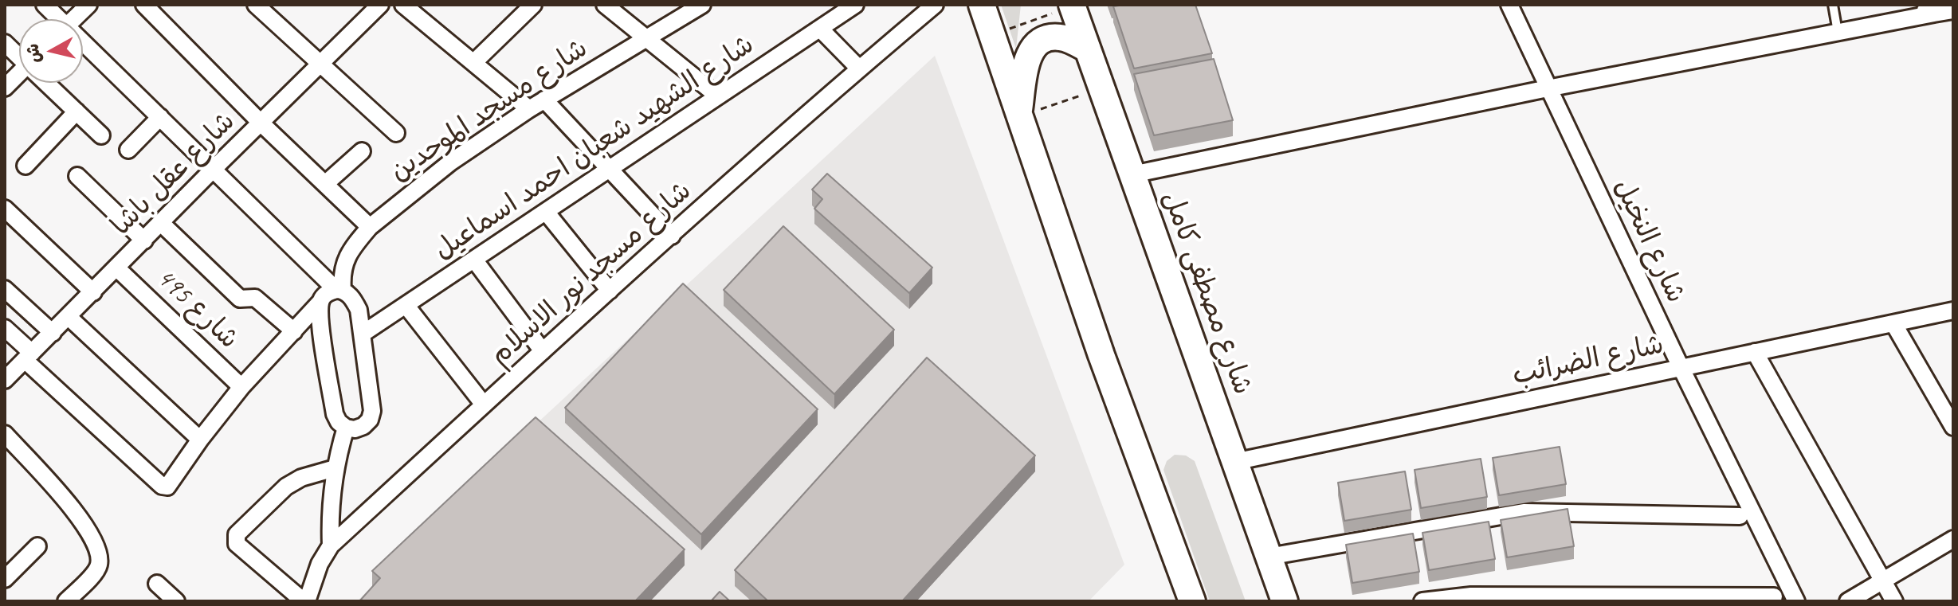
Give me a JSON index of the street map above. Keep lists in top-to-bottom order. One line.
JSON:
{"streets":{"main road":["شارع مصطفى كامل"],"street":["شارع مسجد الموحدين","شارع الشهيد شعبان احمد اسماعيل","شارع عقل باشا","شارع النخيل","شارع مسجد نور الاسلام","شارع 495","شارع الضرائب"]},"crossings":[["شارع عقل باشا","شارع 495"],["شارع النخيل","شارع الضرائب"],["شارع مصطفى كامل","شارع الضرائب"]],"north":"left"}
